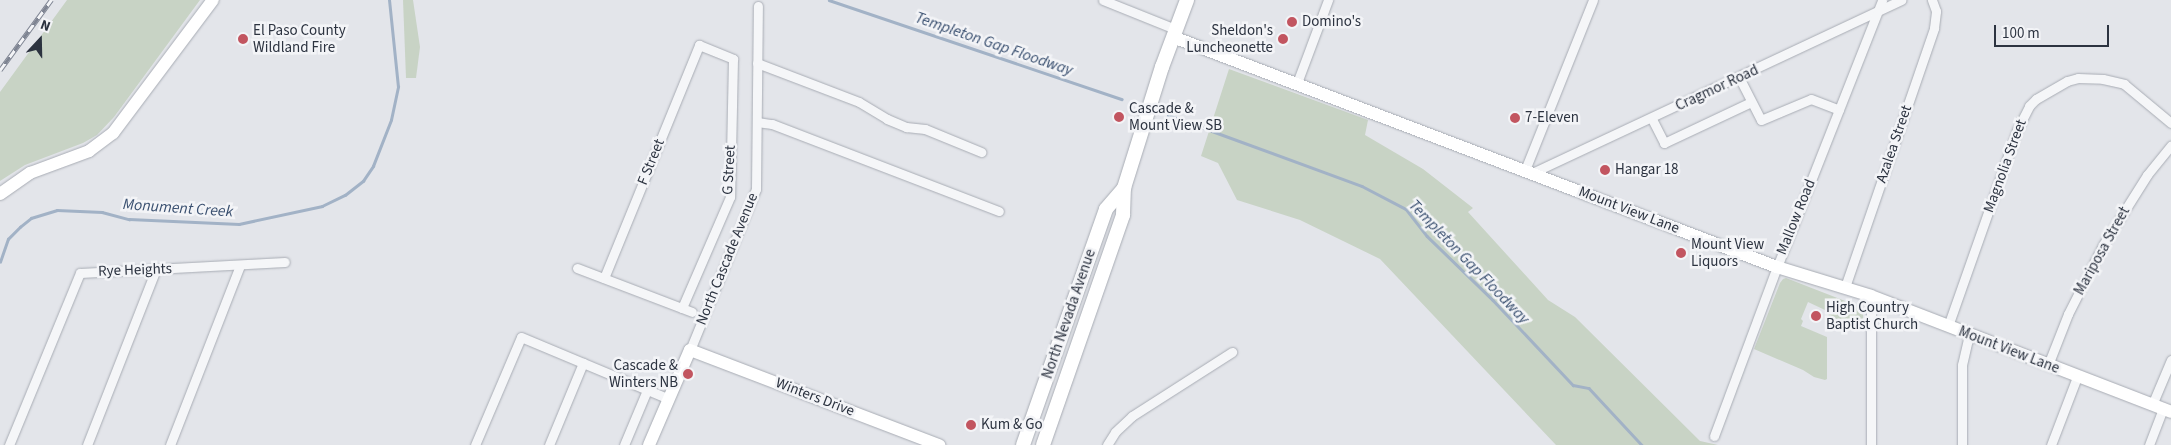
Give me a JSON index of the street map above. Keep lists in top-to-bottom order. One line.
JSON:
{"streets":{"main road":["North Nevada Avenue"],"street":["Cragmor Road","Azalea Street","F Street","Magnolia Street","G Street","Mount View Lane","Mallow Road","Mariposa Street","North Cascade Avenue","Rye Heights","Winters Drive"]},"crossings":[["Cragmor Road","Mount View Lane"],["Cragmor Road","Mallow Road"],["Azalea Street","Mount View Lane"],["F Street","G Street"],["Magnolia Street","Mount View Lane"],["Mount View Lane","Mallow Road"],["Mount View Lane","Mariposa Street"],["Mount View Lane","North Nevada Avenue"],["North Cascade Avenue","Winters Drive"]],"water":["Templeton Gap Floodway","Monument Creek"],"places":["Domino's","El Paso County Wildland Fire","Sheldon's Luncheonette","Cascade & Mount View SB","7-Eleven","Hangar 18","Mount View Liquors","High Country Baptist Church","Cascade & Winters NB","Kum & Go"],"scale_bar":"100 m","north":"top"}
